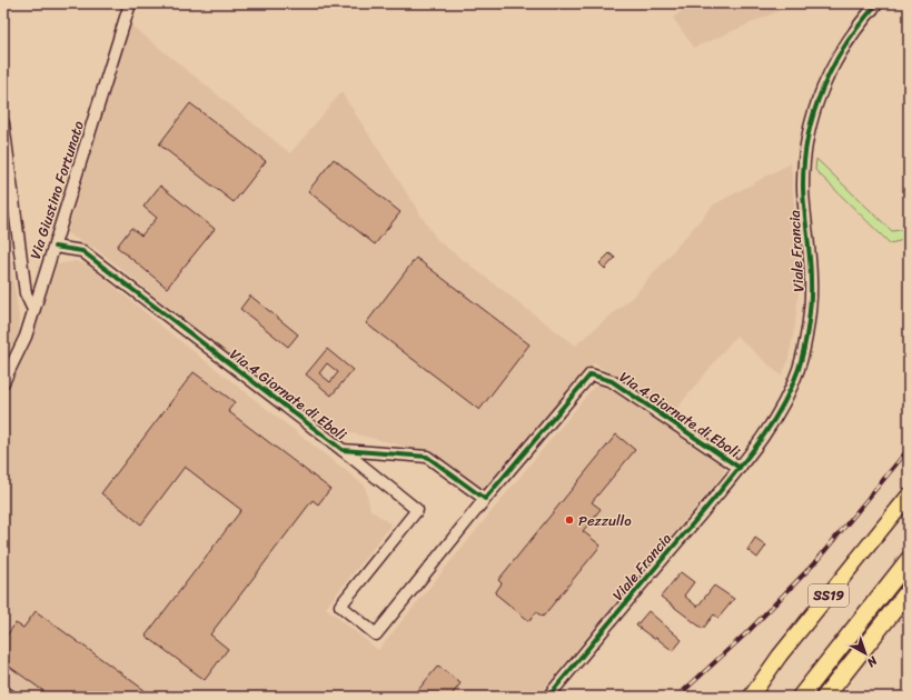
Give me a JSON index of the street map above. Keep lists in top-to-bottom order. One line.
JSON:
{"streets":{"main road":["SS19"],"street":["Via Giustino Fortunato","Viale Francia","Via 4 Giornate di Eboli"]},"crossings":[["Via Giustino Fortunato","Via 4 Giornate di Eboli"],["Viale Francia","Via 4 Giornate di Eboli"]],"places":["Pezzullo"],"north":"bottom right"}
